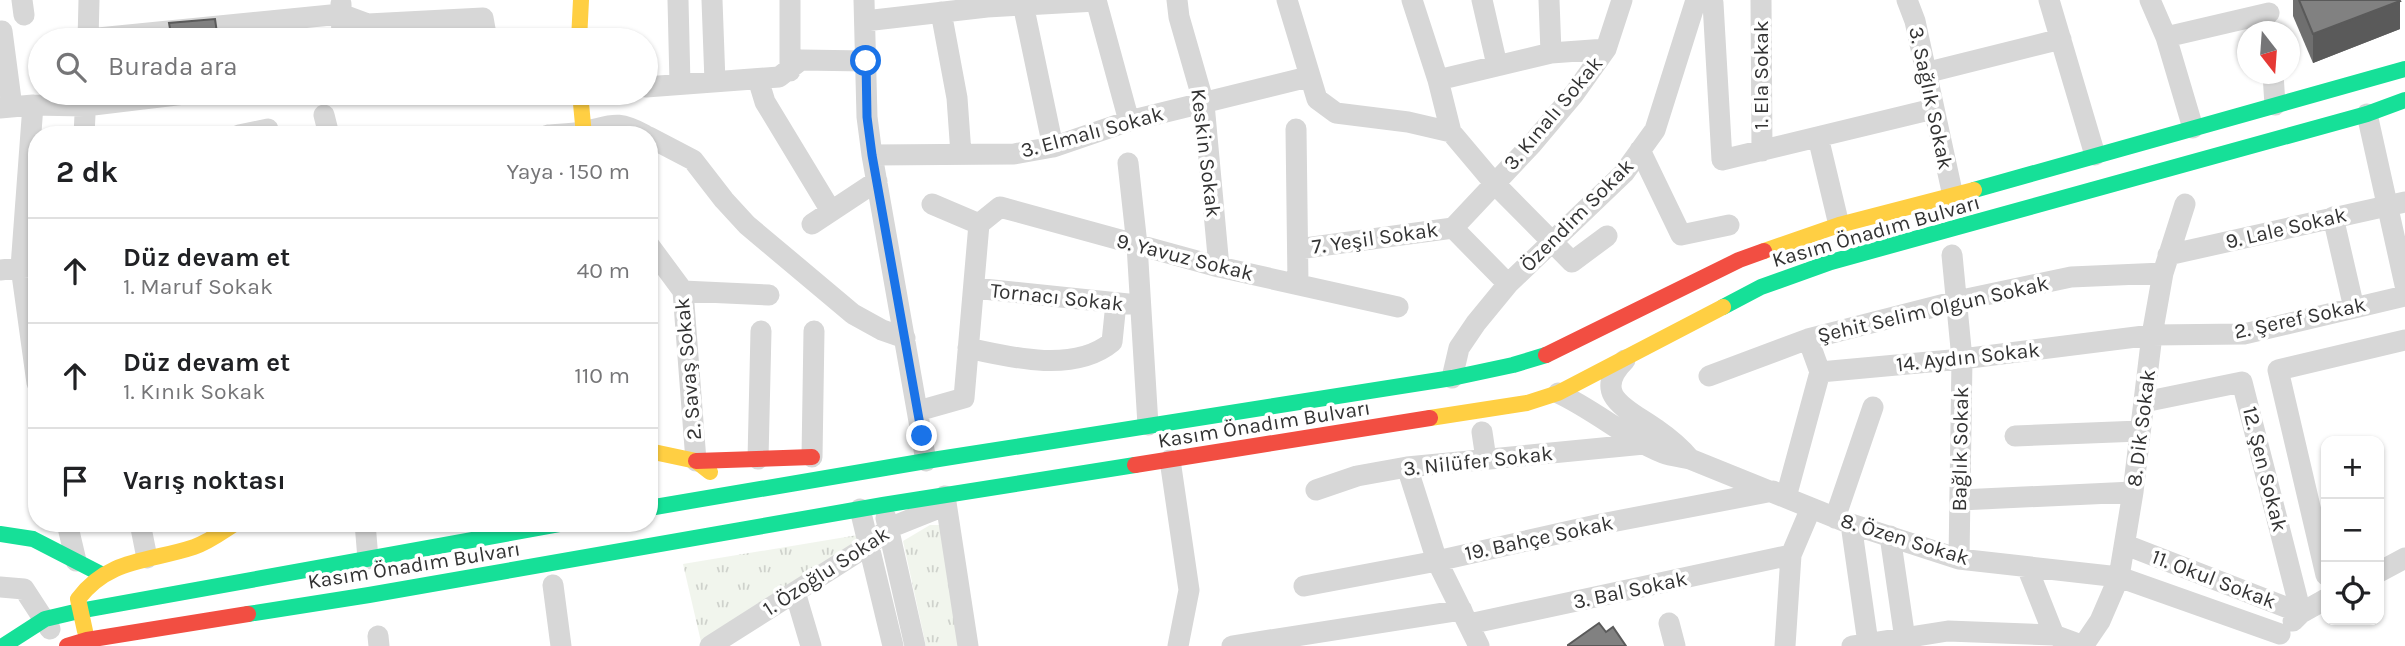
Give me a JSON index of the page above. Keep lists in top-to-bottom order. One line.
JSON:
{"streets":{"main road":["Kasım Önadım Bulvarı"],"street":["1. Ela Sokak","3. Sağlık Sokak","3. Kınalı Sokak","3. Elmalı Sokak","Keskin Sokak","Özendim Sokak","9. Lale Sokak","7. Yeşil Sokak","9. Yavuz Sokak","Tornacı Sokak","Şehit Selim Olgun Sokak","2. Şeref Sokak","14. Aydın Sokak","2. Savaş Sokak","8. Dik Sokak","Bağlık Sokak","3. Nilüfer Sokak","12. Şen Sokak","19. Bahçe Sokak","8. Özen Sokak","1. Özoğlu Sokak","11. Okul Sokak","3. Bal Sokak"]},"crossings":[["3. Sağlık Sokak","Kasım Önadım Bulvarı"],["3. Kınalı Sokak","7. Yeşil Sokak"],["3. Elmalı Sokak","Keskin Sokak"],["Keskin Sokak","9. Yavuz Sokak"],["Özendim Sokak","Kasım Önadım Bulvarı"],["Özendim Sokak","7. Yeşil Sokak"],["9. Lale Sokak","Şehit Selim Olgun Sokak"],["9. Lale Sokak","8. Dik Sokak"],["Kasım Önadım Bulvarı","8. Özen Sokak"],["Kasım Önadım Bulvarı","1. Özoğlu Sokak"],["Şehit Selim Olgun Sokak","8. Dik Sokak"],["Şehit Selim Olgun Sokak","Bağlık Sokak"],["2. Şeref Sokak","14. Aydın Sokak"],["2. Şeref Sokak","8. Dik Sokak"],["14. Aydın Sokak","8. Dik Sokak"],["14. Aydın Sokak","Bağlık Sokak"],["8. Dik Sokak","12. Şen Sokak"],["8. Dik Sokak","8. Özen Sokak"],["8. Dik Sokak","11. Okul Sokak"],["Bağlık Sokak","8. Özen Sokak"],["3. Nilüfer Sokak","8. Özen Sokak"],["12. Şen Sokak","11. Okul Sokak"],["19. Bahçe Sokak","8. Özen Sokak"],["8. Özen Sokak","11. Okul Sokak"]],"north":"bottom","page":{"search":"Burada ara","heading":["2 dk","Yaya · 150 m"],"list":[["Düz devam et","1. Maruf Sokak","40 m"],["Düz devam et","1. Kınık Sokak","110 m"],"Varış noktası"],"map_buttons":["+","−"]}}
